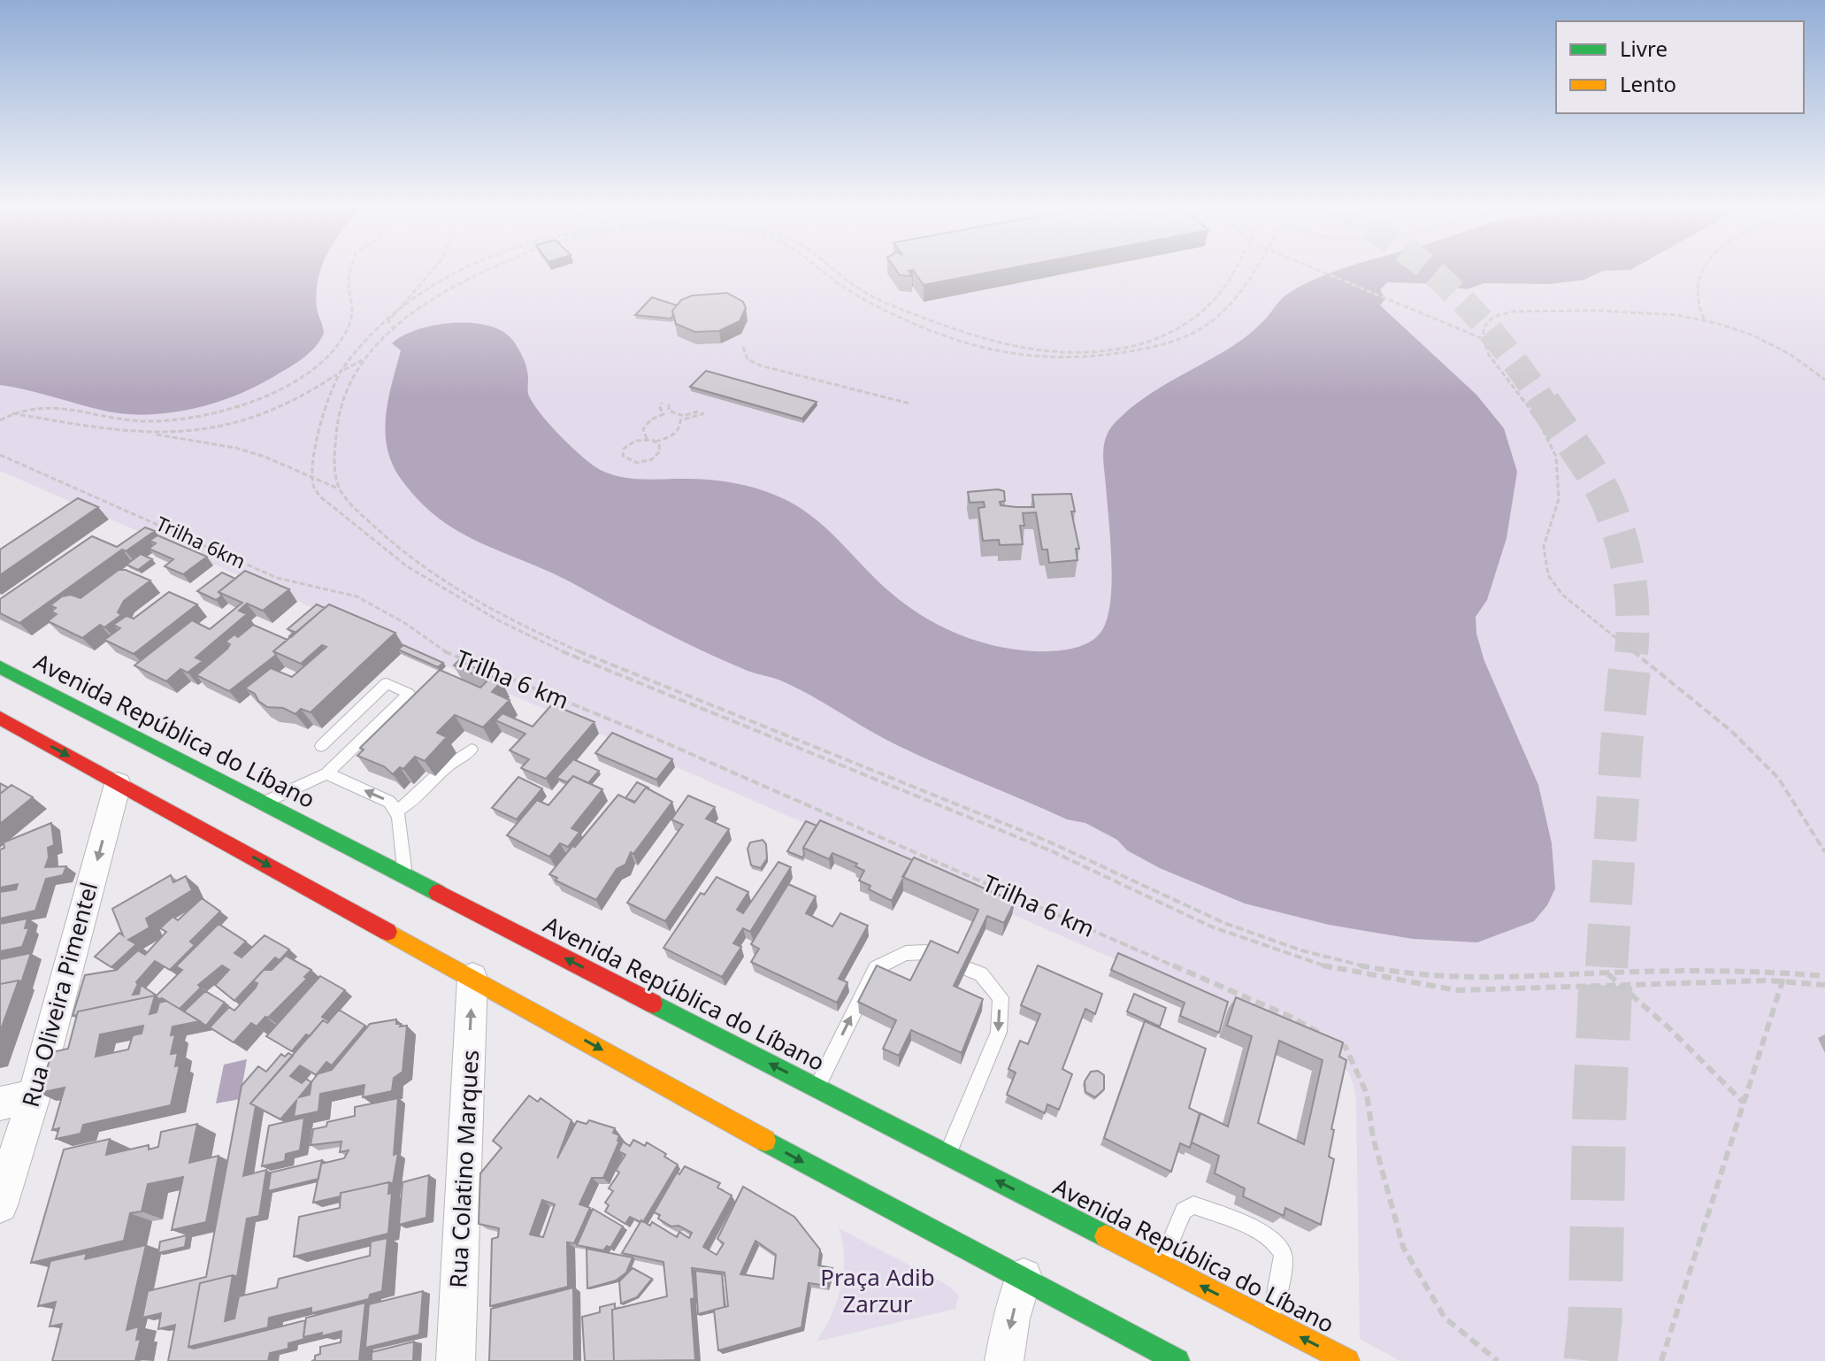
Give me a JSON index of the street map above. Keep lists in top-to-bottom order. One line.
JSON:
{"streets":{"main road":["Avenida República do Líbano"],"street":["Rua Oliveira Pimentel","Rua Colatino Marques"],"path":["Trilha 6km","Trilha 6 km"]},"crossings":[["Trilha 6km","Trilha 6 km"]],"one_way":["Rua Oliveira Pimentel","Rua Colatino Marques"],"parks":["Praça Adib Zarzur"],"legend":["Livre","Lento"]}
